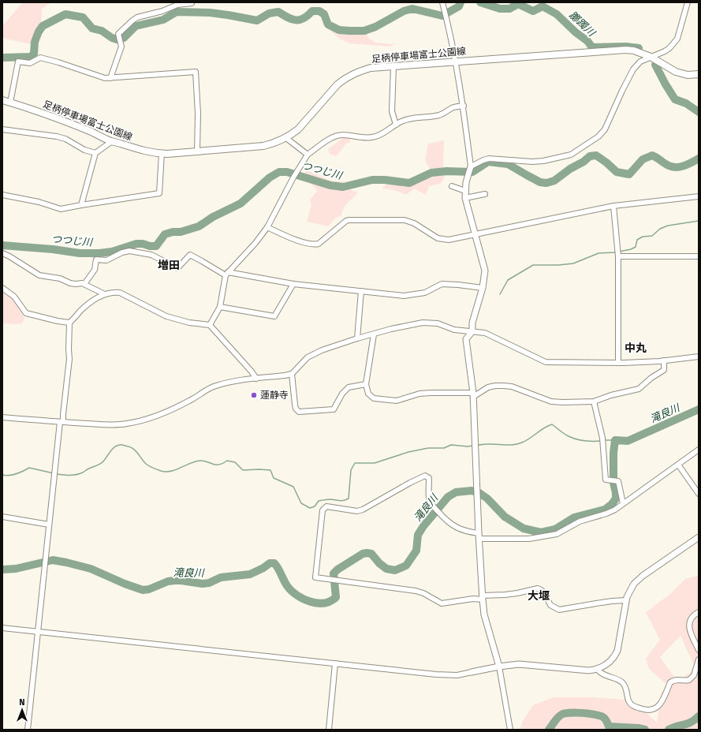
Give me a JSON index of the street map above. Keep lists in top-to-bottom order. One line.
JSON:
{"streets":{"main road":["足柄停車場富士公園線"]},"districts":["増田","中丸","大堰"],"water":["躑躅川","つつじ川","滝良川"],"places":["蓮静寺"],"north":"top"}
